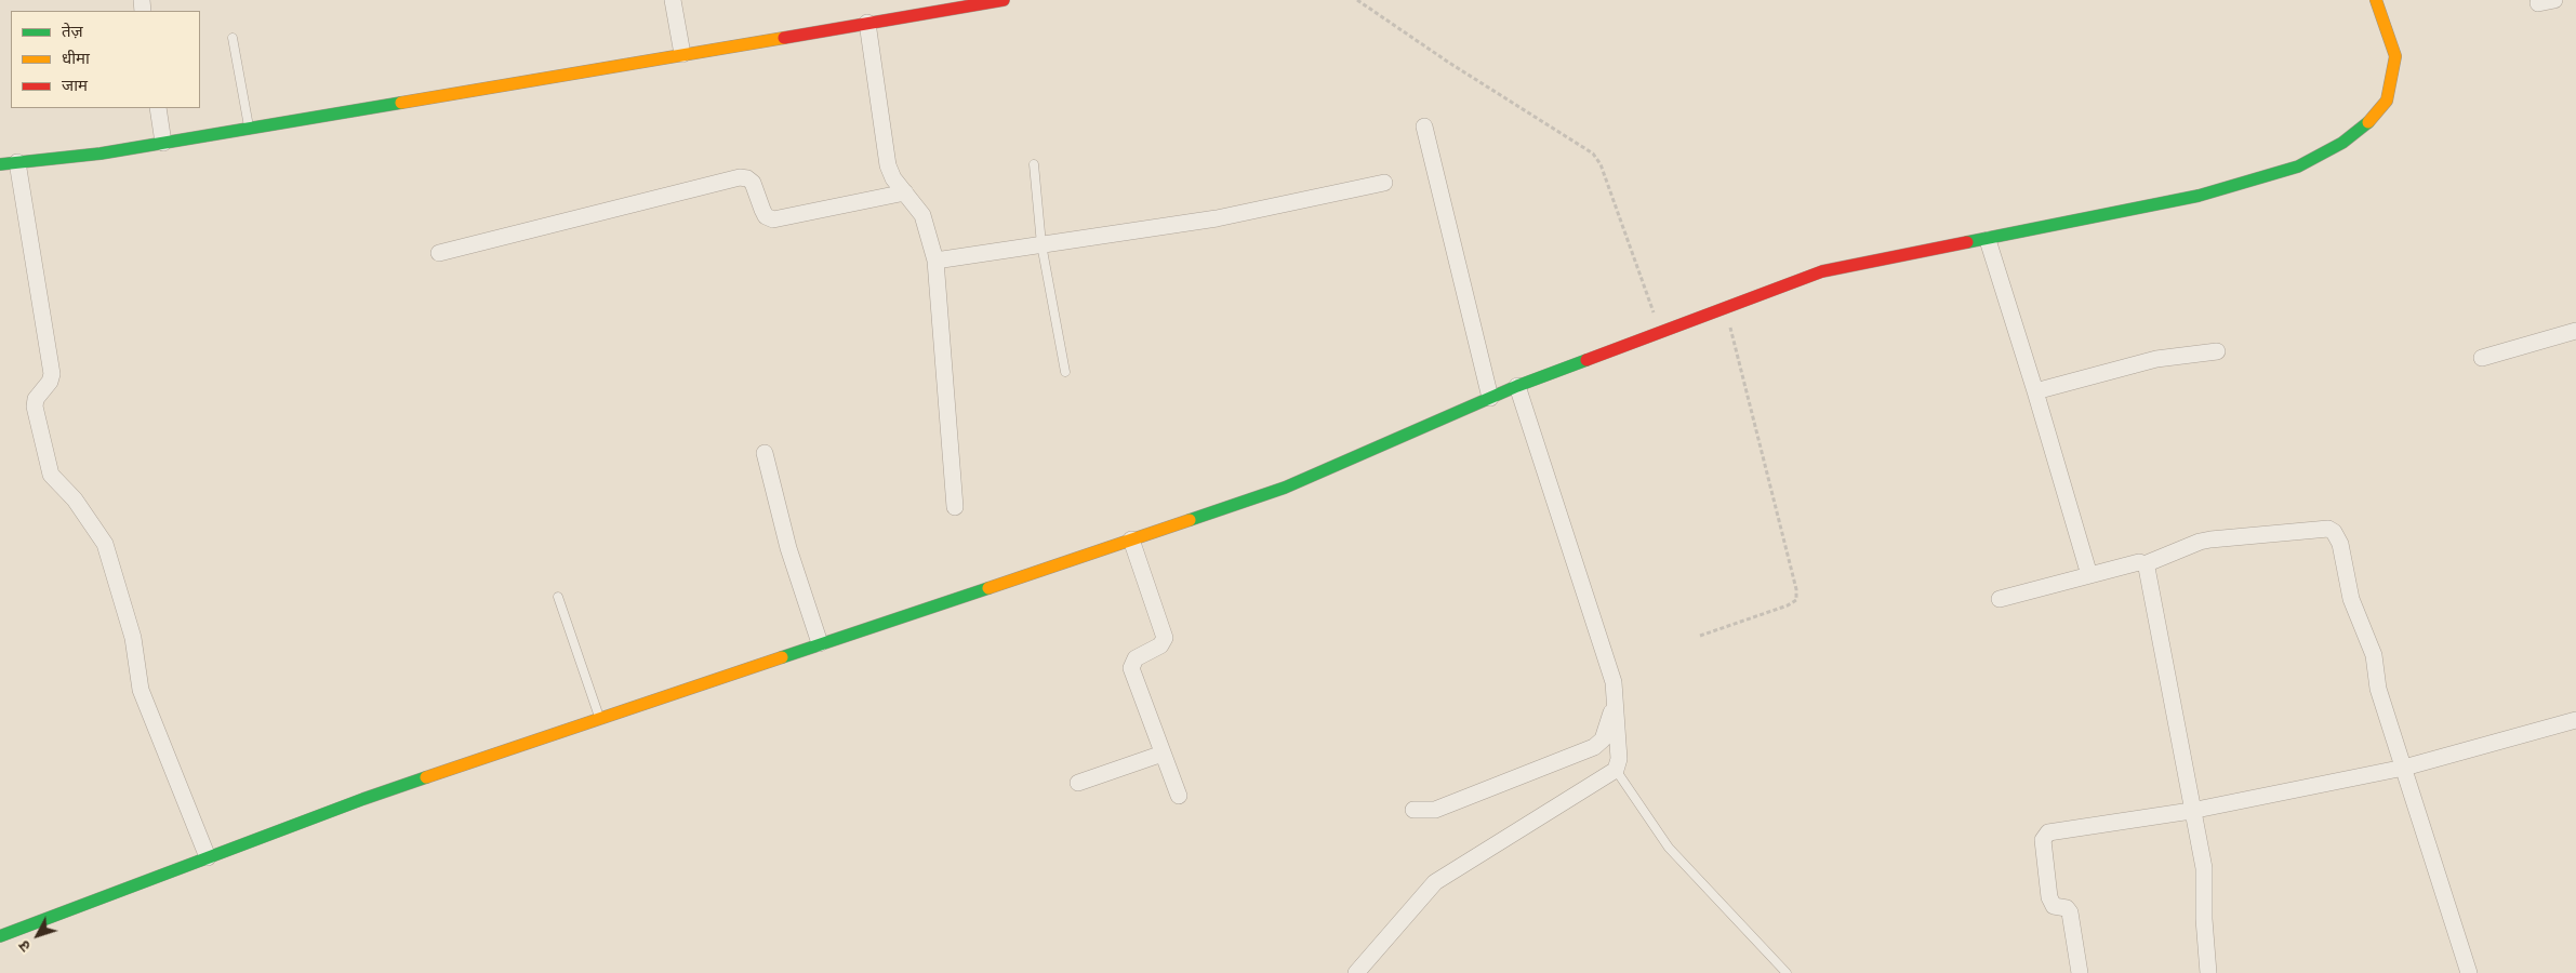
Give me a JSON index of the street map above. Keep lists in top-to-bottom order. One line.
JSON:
{"legend":["तेज़","धीमा","जाम"],"north":"bottom left"}
